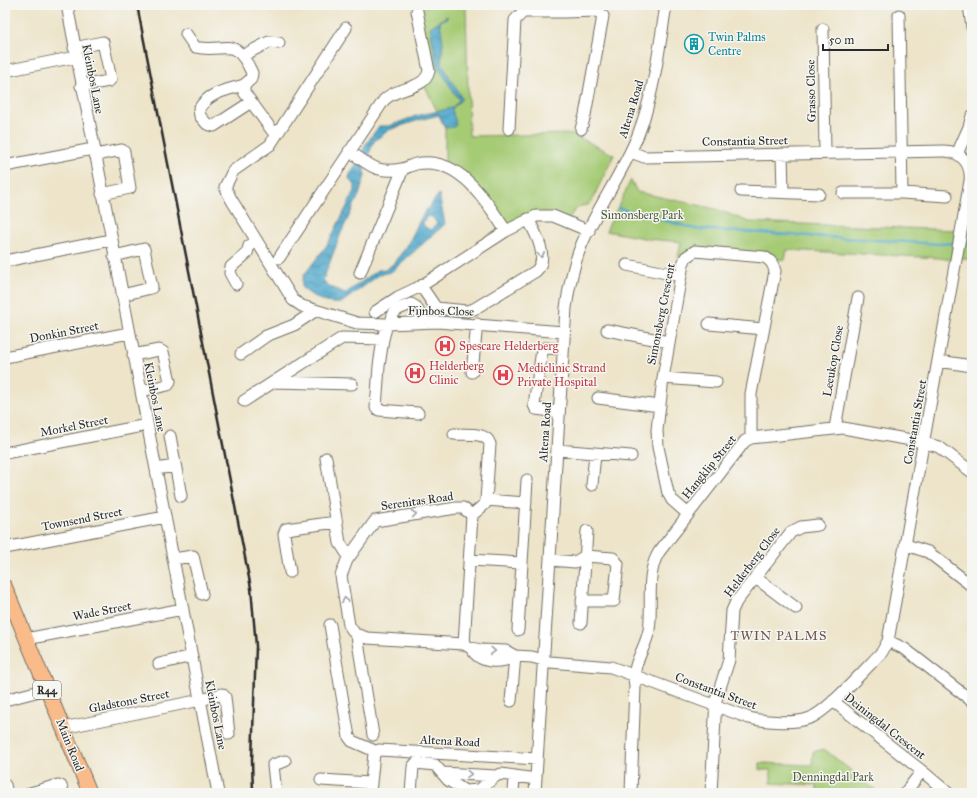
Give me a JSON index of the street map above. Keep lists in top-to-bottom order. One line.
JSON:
{"streets":{"main road":["R44","Main Road"],"street":["Kleinbos Lane","Grasso Close","Altena Road","Constantia Street","Fijnbos Close","Simonsberg Crescent","Donkin Street","Leeukop Close","Morkel Street","Hangklip Street","Serenitas Road","Townsend Street","Helderberg Close","Wade Street","Gladstone Street","Deiningdal Crescent"]},"crossings":[["Kleinbos Lane","Donkin Street"],["Kleinbos Lane","Morkel Street"],["Kleinbos Lane","Townsend Street"],["Kleinbos Lane","Wade Street"],["Kleinbos Lane","Gladstone Street"],["Grasso Close","Constantia Street"],["Altena Road","Constantia Street"],["Altena Road","Fijnbos Close"],["Constantia Street","Hangklip Street"],["Constantia Street","Helderberg Close"],["Constantia Street","Deiningdal Crescent"],["Simonsberg Crescent","Hangklip Street"],["Leeukop Close","Hangklip Street"],["Wade Street","Main Road"],["Gladstone Street","Main Road"]],"districts":["TWIN PALMS"],"parks":["Simonsberg Park","Denningdal Park"],"places":{"building":["Twin Palms Centre"],"hospital":["Spescare Helderberg","Helderberg Clinic","Mediclinic Strand Private Hospital"]},"scale_bar":"50 m"}
